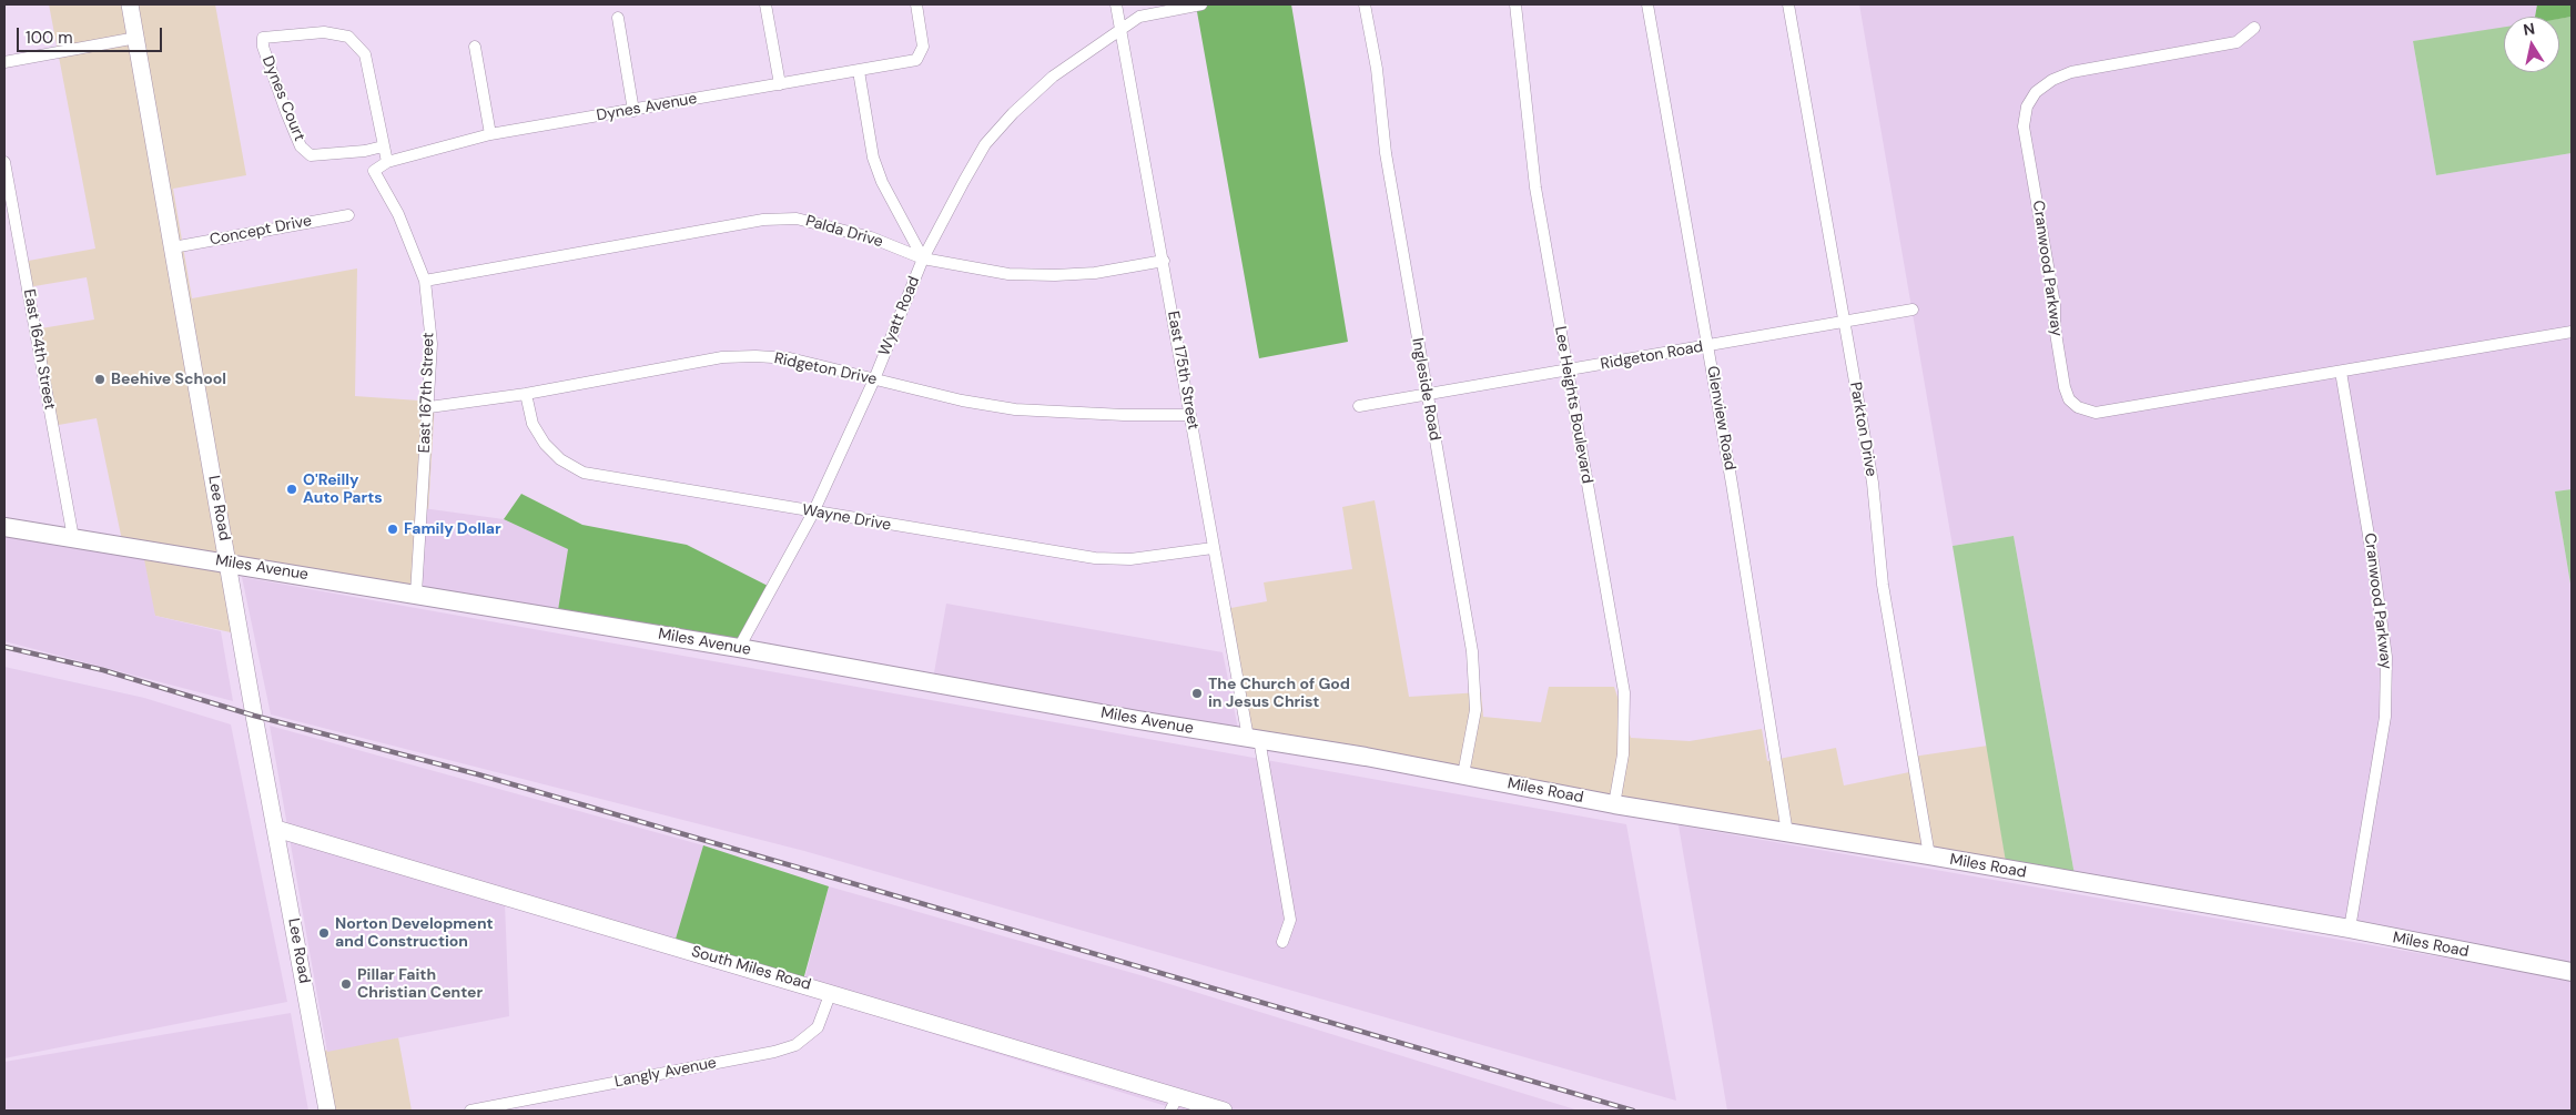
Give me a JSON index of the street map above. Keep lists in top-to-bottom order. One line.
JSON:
{"streets":{"main road":["Lee Road","Miles Avenue","Miles Road","South Miles Road"],"street":["Dynes Court","Dynes Avenue","Concept Drive","Palda Drive","Cranwood Parkway","Wyatt Road","East 164th Street","Ridgeton Road","Ridgeton Drive","East 175th Street","Ingleside Road","East 167th Street","Lee Heights Boulevard","Glenview Road","Parkton Drive","Wayne Drive","Langly Avenue"]},"crossings":[["Dynes Court","Dynes Avenue"],["Dynes Avenue","East 167th Street"],["Concept Drive","Lee Road"],["Palda Drive","Wyatt Road"],["Palda Drive","East 175th Street"],["Palda Drive","East 167th Street"],["Cranwood Parkway","Miles Road"],["Wyatt Road","Ridgeton Drive"],["Wyatt Road","East 175th Street"],["Wyatt Road","Wayne Drive"],["Wyatt Road","Miles Avenue"],["East 164th Street","Miles Avenue"],["Ridgeton Road","Ingleside Road"],["Ridgeton Road","Lee Heights Boulevard"],["Ridgeton Road","Glenview Road"],["Ridgeton Road","Parkton Drive"],["Ridgeton Drive","East 175th Street"],["Ridgeton Drive","East 167th Street"],["Ridgeton Drive","Wayne Drive"],["East 175th Street","Wayne Drive"],["East 175th Street","Miles Avenue"],["Ingleside Road","Miles Road"],["East 167th Street","Miles Avenue"],["Lee Heights Boulevard","Miles Road"],["Glenview Road","Miles Road"],["Parkton Drive","Miles Road"],["Lee Road","Miles Avenue"],["Lee Road","South Miles Road"],["Miles Avenue","Miles Road"],["South Miles Road","Langly Avenue"]],"places":["Beehive School","O'Reilly Auto Parts","Family Dollar","The Church of God in Jesus Christ","Norton Development and Construction","Pillar Faith Christian Center"],"scale_bar":"100 m","north":"top"}
